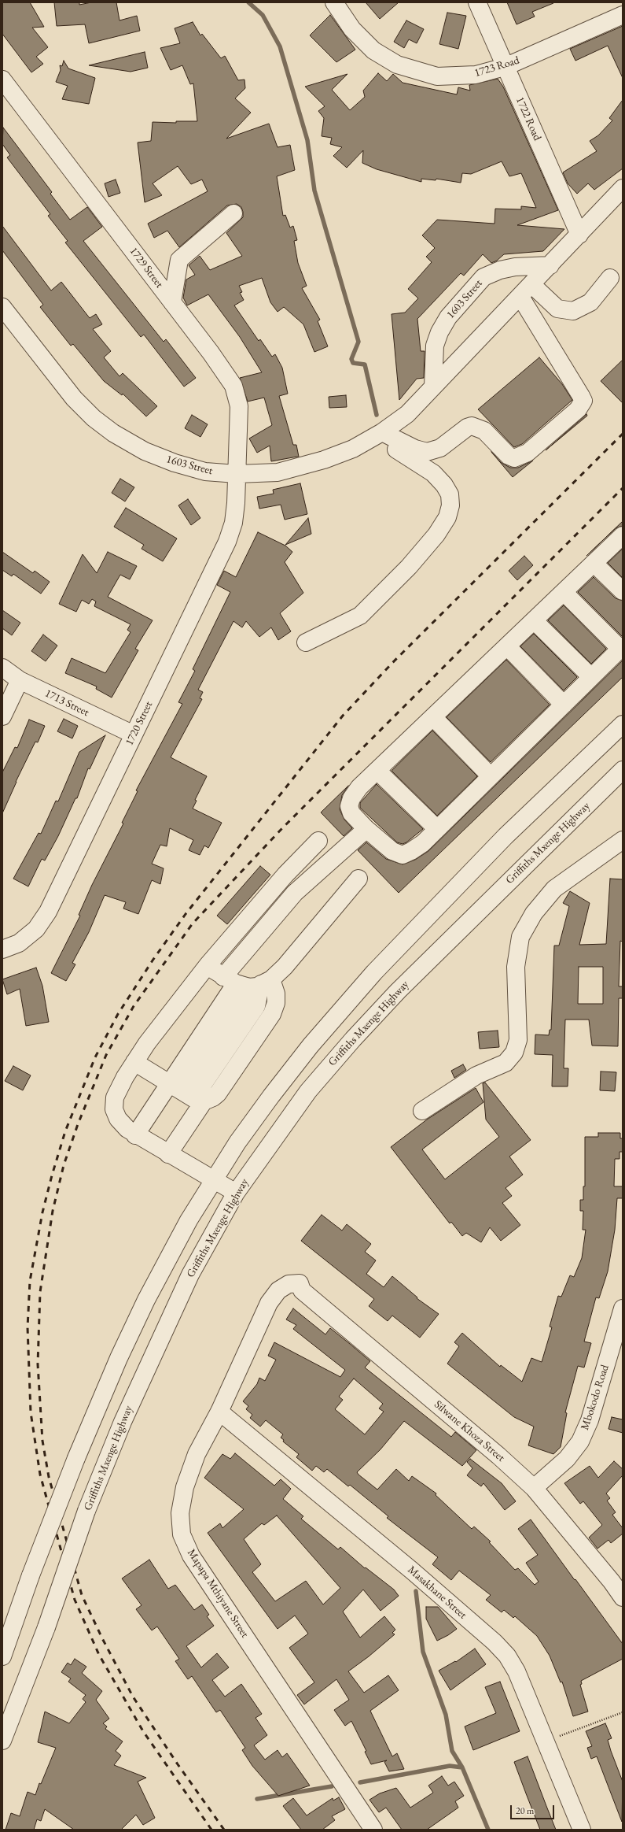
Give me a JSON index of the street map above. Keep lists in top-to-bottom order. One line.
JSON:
{"streets":{"street":["1723 Road","1722 Road","1729 Street","1603 Street","1713 Street","1720 Street","Griffiths Mxenge Highway","Mbokodo Road","Silwane Khoza Street","Masakhane Street","Mapapa Mthiyane Street"]},"crossings":[["1723 Road","1722 Road"],["1722 Road","1603 Street"],["1729 Street","1603 Street"],["1729 Street","1720 Street"],["1603 Street","1720 Street"],["1713 Street","1720 Street"],["Mbokodo Road","Silwane Khoza Street"],["Silwane Khoza Street","Mapapa Mthiyane Street"],["Masakhane Street","Mapapa Mthiyane Street"]],"scale_bar":"20 m"}
